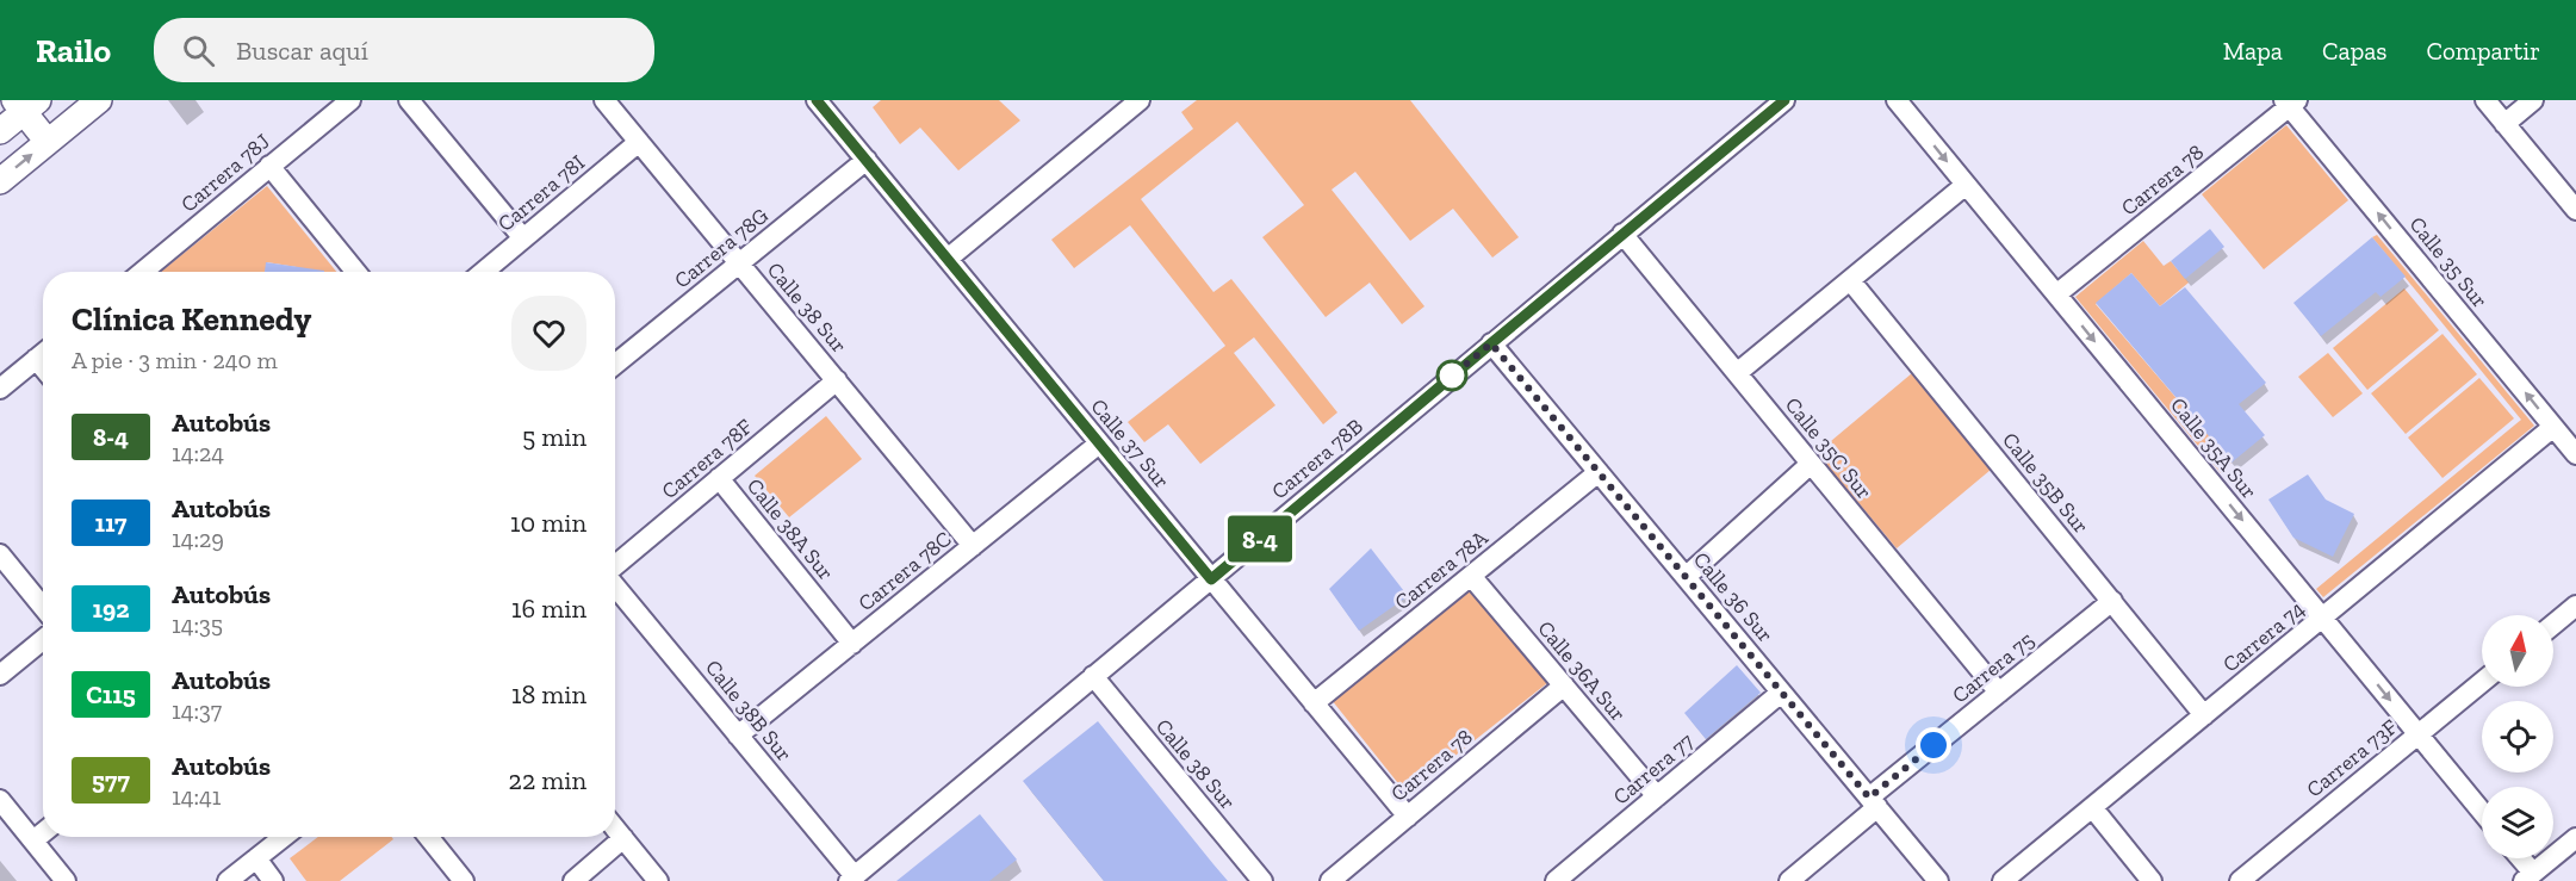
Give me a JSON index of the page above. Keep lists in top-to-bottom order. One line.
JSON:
{"streets":{"street":["Carrera 78J","Carrera 78","Carrera 78I","Carrera 78G","Calle 35 Sur","Calle 38 Sur","Calle 37 Sur","Calle 35C Sur","Calle 35A Sur","Carrera 78F","Carrera 78B","Calle 35B Sur","Calle 38A Sur","Carrera 78A","Carrera 78C","Calle 36 Sur","Carrera 74","Carrera 75","Calle 36A Sur","Calle 38B Sur","Carrera 73F","Carrera 77"]},"crossings":[["Carrera 78","Calle 35 Sur"],["Carrera 78","Calle 37 Sur"],["Carrera 78","Calle 35A Sur"],["Carrera 78","Calle 36A Sur"],["Carrera 78I","Calle 38 Sur"],["Carrera 78G","Calle 38 Sur"],["Carrera 78G","Calle 37 Sur"],["Calle 35 Sur","Carrera 74"],["Calle 38 Sur","Carrera 78F"],["Calle 38 Sur","Carrera 78B"],["Calle 38 Sur","Carrera 78C"],["Calle 37 Sur","Carrera 78B"],["Calle 37 Sur","Carrera 78A"],["Calle 37 Sur","Carrera 78C"],["Calle 35C Sur","Carrera 78B"],["Calle 35C Sur","Carrera 75"],["Calle 35A Sur","Carrera 74"],["Calle 35A Sur","Carrera 73F"],["Carrera 78F","Calle 38A Sur"],["Carrera 78B","Calle 36 Sur"],["Carrera 78B","Calle 38B Sur"],["Calle 35B Sur","Carrera 74"],["Calle 35B Sur","Carrera 75"],["Calle 38A Sur","Carrera 78C"],["Carrera 78A","Calle 36 Sur"],["Carrera 78A","Calle 36A Sur"],["Carrera 78C","Calle 38B Sur"],["Calle 36 Sur","Carrera 75"],["Calle 36 Sur","Carrera 77"],["Calle 36A Sur","Carrera 77"]],"one_way":["Calle 35A Sur"],"lines":["bus line 8-4"],"north":"top","page":{"header":"Railo","search":"Buscar aquí","nav":["Mapa","Capas","Compartir"],"on_map":"8-4","heading":["Clínica Kennedy","A pie · 3 min · 240 m"],"list":[{"mark":"8-4","name":"Autobús","note":"14:24","value":"5 min"},{"mark":"117","name":"Autobús","note":"14:29","value":"10 min"},{"mark":"192","name":"Autobús","note":"14:35","value":"16 min"},{"mark":"C115","name":"Autobús","note":"14:37","value":"18 min"},{"mark":"577","name":"Autobús","note":"14:41","value":"22 min"}]}}
